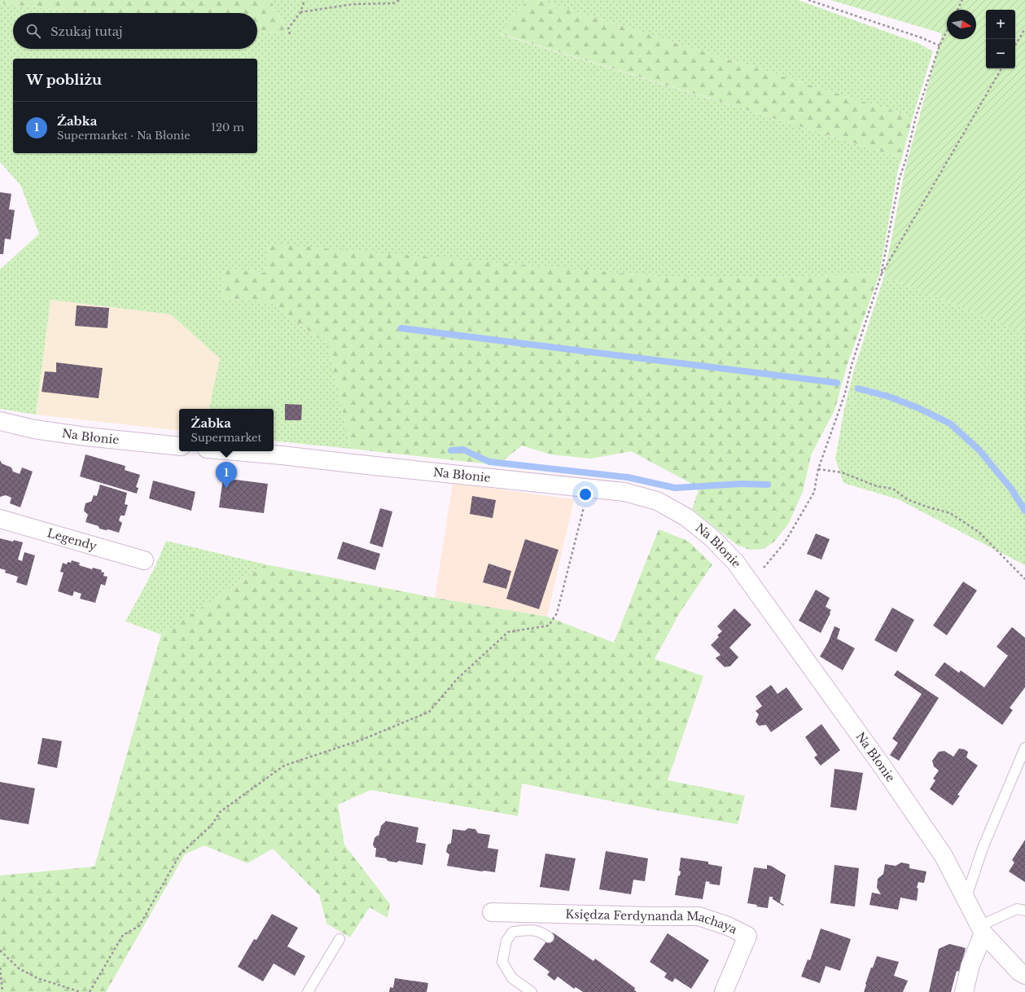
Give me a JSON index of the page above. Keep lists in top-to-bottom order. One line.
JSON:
{"streets":{"street":["Na Błonie","Legendy","Księdza Ferdynanda Machaya"]},"north":"right","page":{"map_buttons":["+","−"],"search":"Szukaj tutaj","heading":"W pobliżu","list":[{"mark":"1","name":"Żabka","note":"Supermarket · Na Błonie","value":"120 m"}],"popup":["Żabka","Supermarket"],"pins":"1"}}
